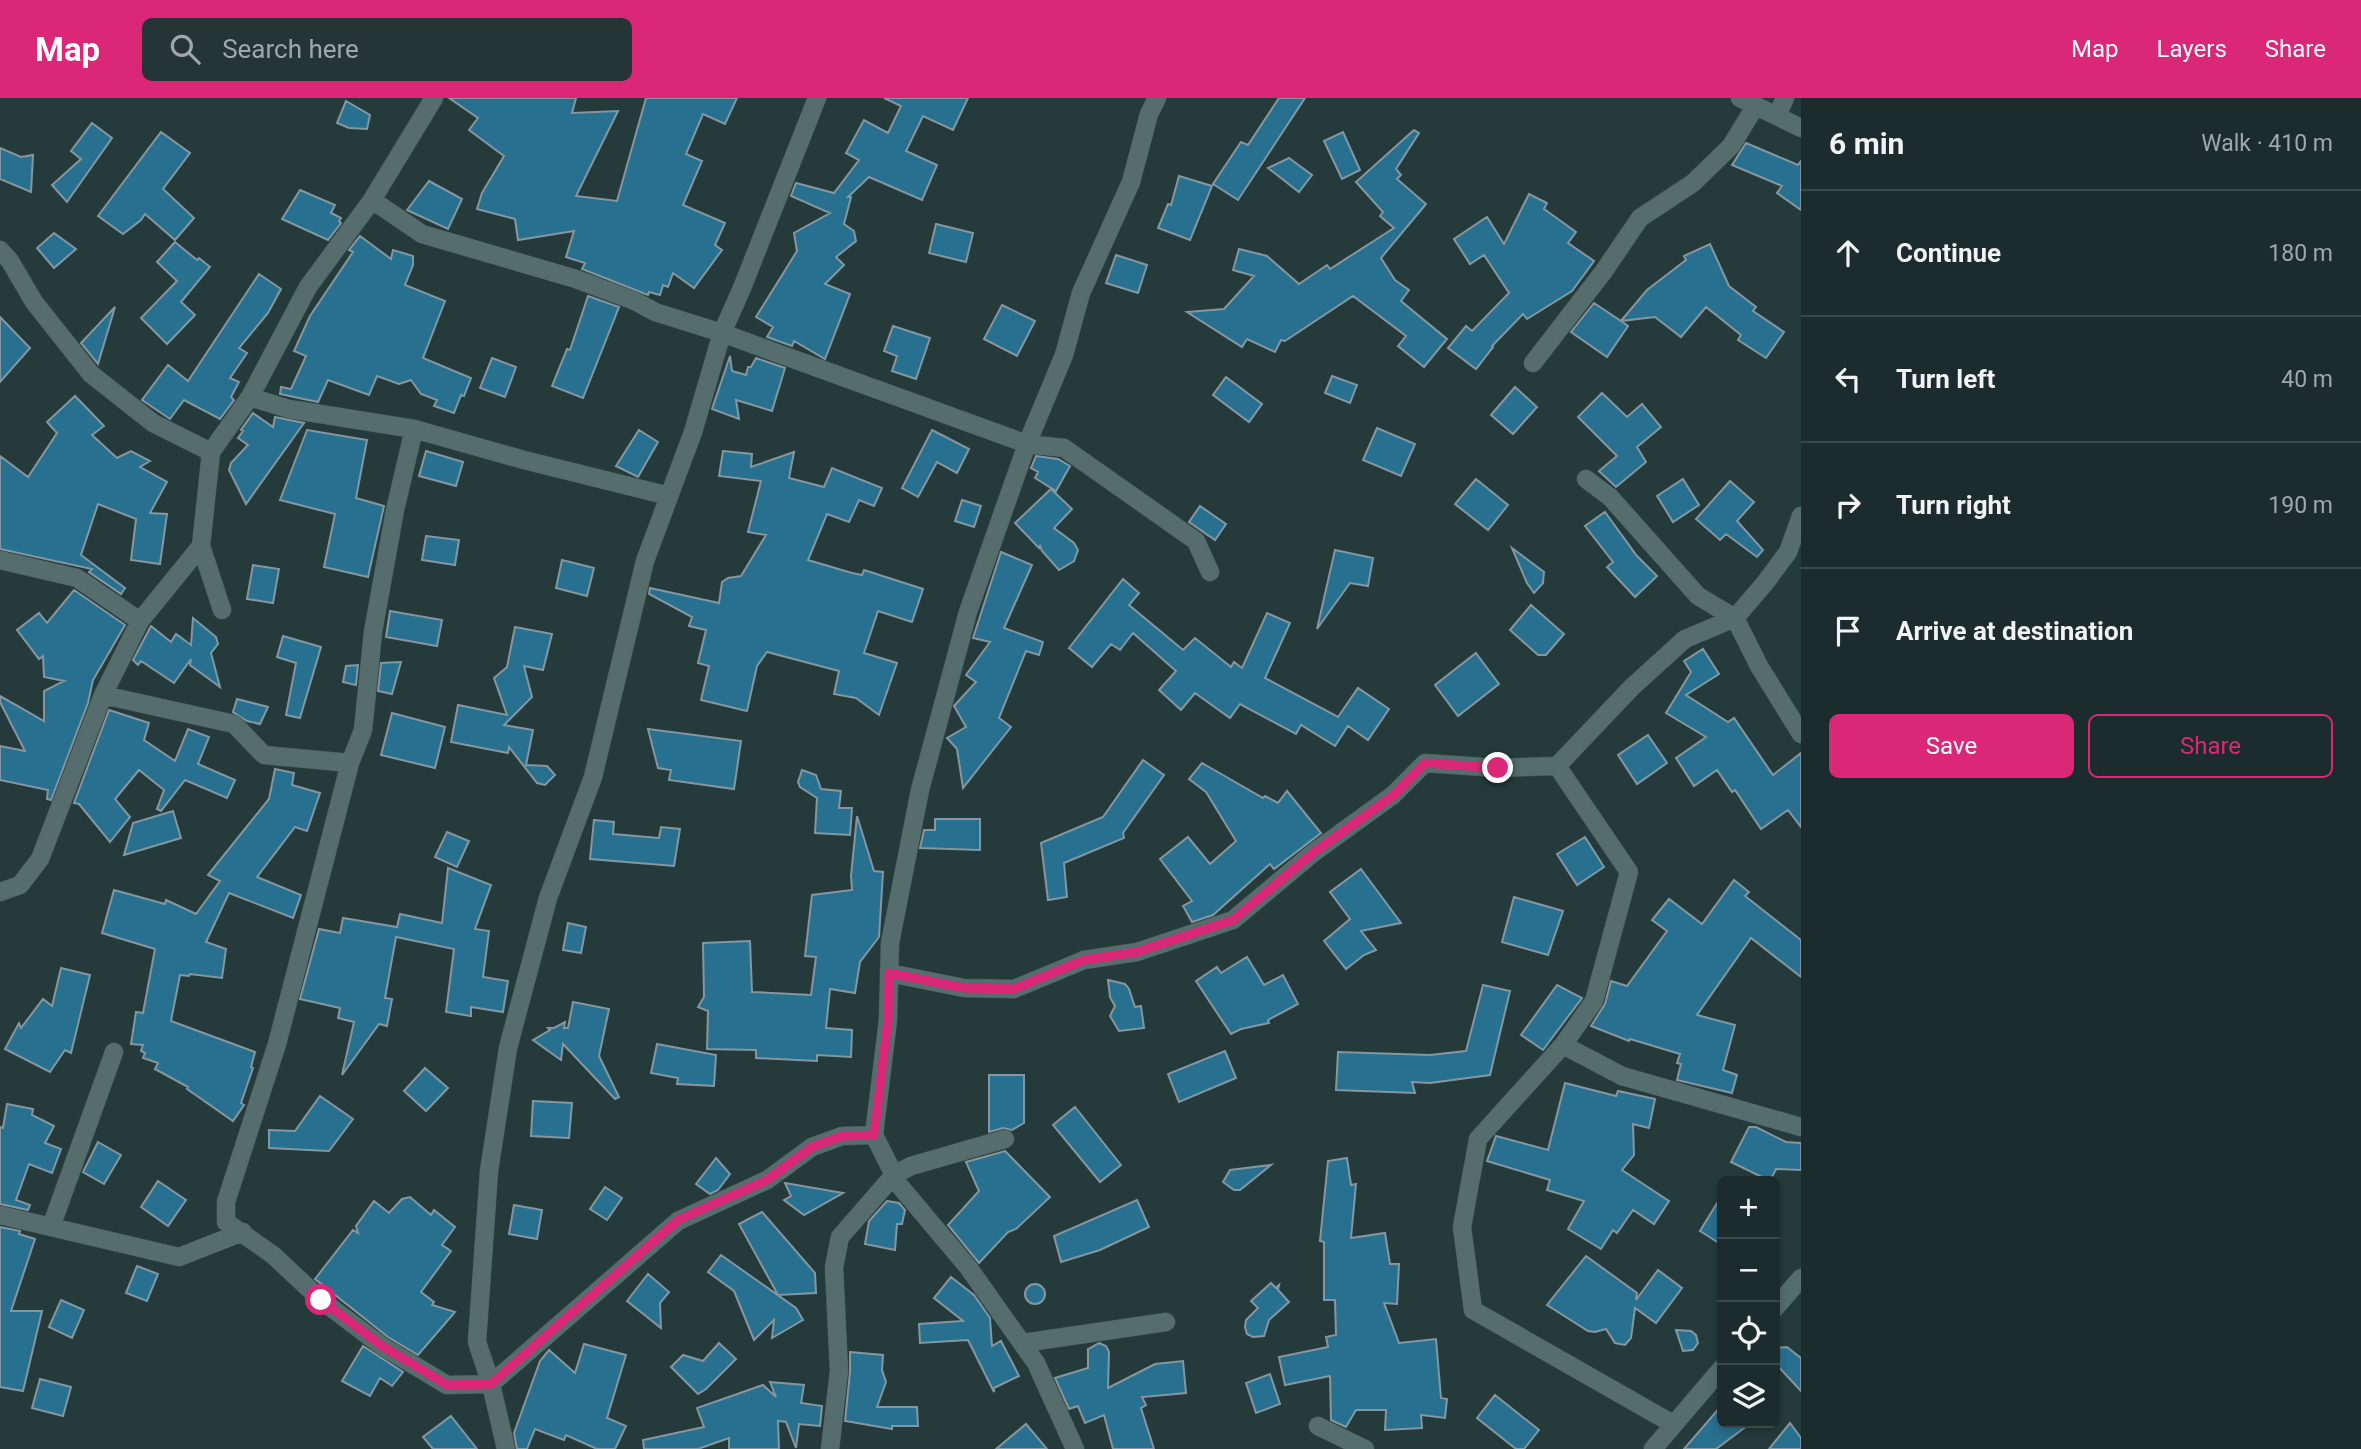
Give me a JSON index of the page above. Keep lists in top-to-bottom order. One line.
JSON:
{"page":{"header":"Map","search":"Search here","nav":["Map","Layers","Share"],"heading":["6 min","Walk · 410 m"],"list":[["Continue","180 m"],["Turn left","40 m"],["Turn right","190 m"],"Arrive at destination"],"buttons":["Save","Share"],"map_buttons":["+","−"]}}
